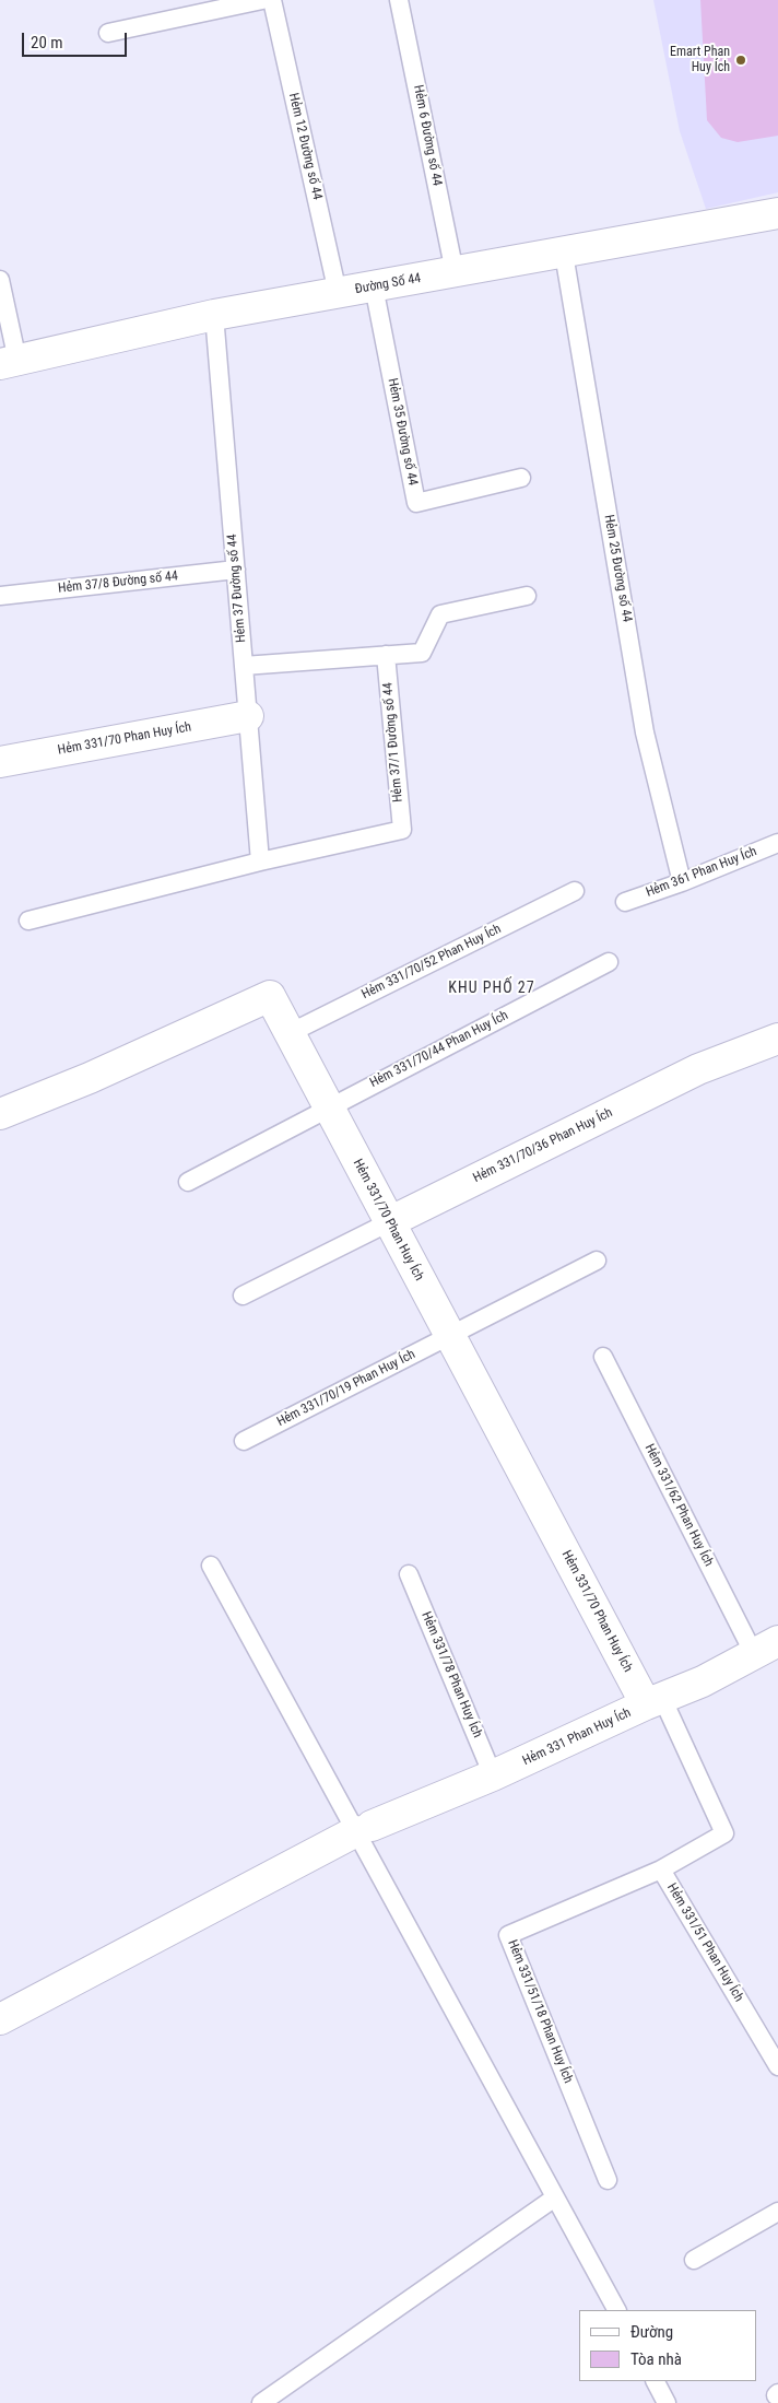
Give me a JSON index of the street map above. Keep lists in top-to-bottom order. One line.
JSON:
{"streets":{"street":["Đường Số 44","Hẻm 331/70 Phan Huy Ích","Hẻm 331/70/36 Phan Huy Ích","Hẻm 331 Phan Huy Ích"],"lane":["Hẻm 6 Đường số 44","Hẻm 12 Đường số 44","Hẻm 35 Đường số 44","Hẻm 25 Đường số 44","Hẻm 37/8 Đường số 44","Hẻm 37 Đường số 44","Hẻm 37/1 Đường số 44","Hẻm 361 Phan Huy Ích","Hẻm 331/70/52 Phan Huy Ích","Hẻm 331/70/44 Phan Huy Ích","Hẻm 331/70/19 Phan Huy Ích","Hẻm 331/62 Phan Huy Ích","Hẻm 331/78 Phan Huy Ích","Hẻm 331/51 Phan Huy Ích","Hẻm 331/51/18 Phan Huy Ích"]},"crossings":[["Hẻm 6 Đường số 44","Đường Số 44"],["Hẻm 12 Đường số 44","Đường Số 44"],["Đường Số 44","Hẻm 35 Đường số 44"],["Đường Số 44","Hẻm 25 Đường số 44"],["Đường Số 44","Hẻm 37 Đường số 44"],["Hẻm 25 Đường số 44","Hẻm 361 Phan Huy Ích"],["Hẻm 37/8 Đường số 44","Hẻm 37 Đường số 44"],["Hẻm 37 Đường số 44","Hẻm 331/70 Phan Huy Ích"],["Hẻm 37 Đường số 44","Hẻm 37/1 Đường số 44"],["Hẻm 331/70 Phan Huy Ích","Hẻm 331/70/52 Phan Huy Ích"],["Hẻm 331/70 Phan Huy Ích","Hẻm 331/70/44 Phan Huy Ích"],["Hẻm 331/70 Phan Huy Ích","Hẻm 331/70/36 Phan Huy Ích"],["Hẻm 331/70 Phan Huy Ích","Hẻm 331/70/19 Phan Huy Ích"],["Hẻm 331/70 Phan Huy Ích","Hẻm 331 Phan Huy Ích"],["Hẻm 331/70 Phan Huy Ích","Hẻm 331/51 Phan Huy Ích"],["Hẻm 331/62 Phan Huy Ích","Hẻm 331 Phan Huy Ích"],["Hẻm 331/78 Phan Huy Ích","Hẻm 331 Phan Huy Ích"],["Hẻm 331 Phan Huy Ích","Hẻm 331/51 Phan Huy Ích"],["Hẻm 331/51 Phan Huy Ích","Hẻm 331/51/18 Phan Huy Ích"]],"districts":["KHU PHỐ 27"],"places":["Emart Phan Huy Ích"],"legend":["Đường","Tòa nhà"],"scale_bar":"20 m"}
